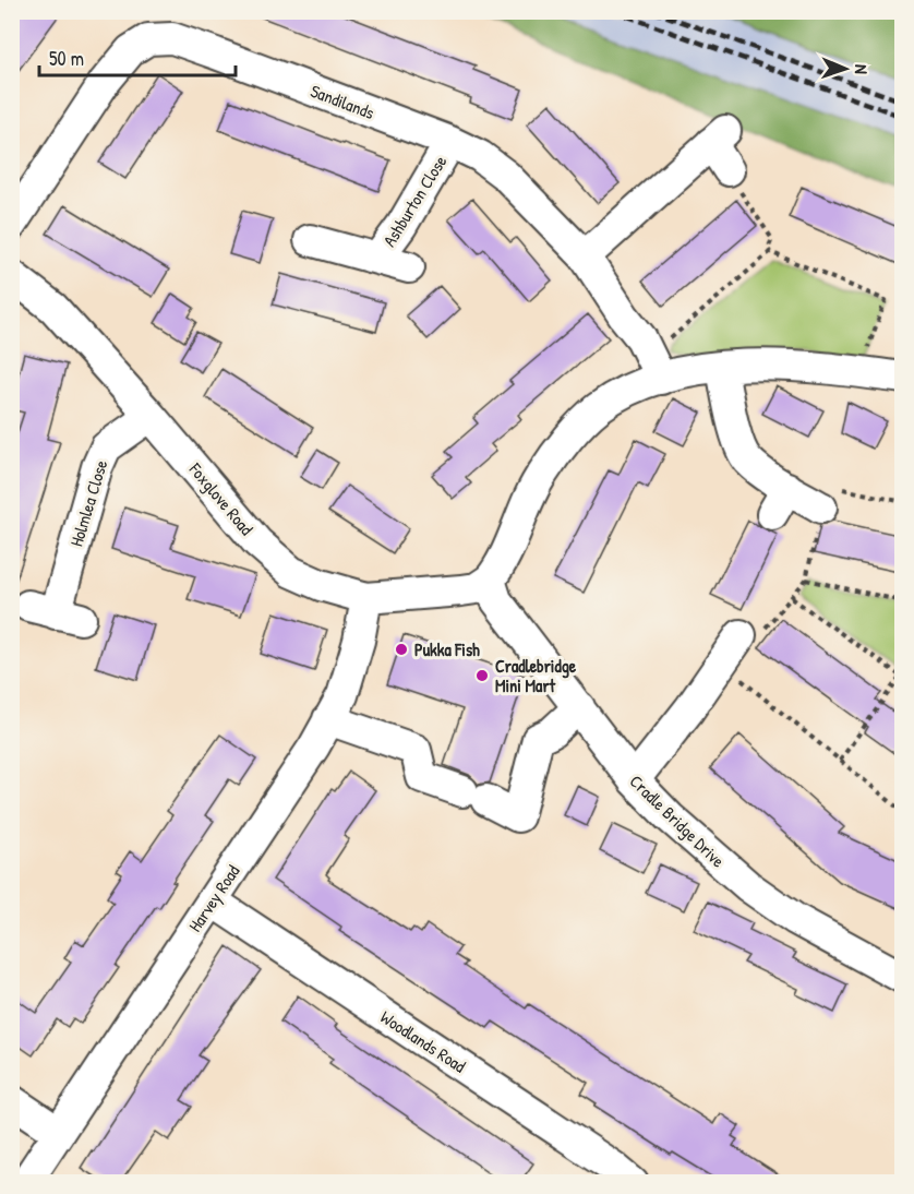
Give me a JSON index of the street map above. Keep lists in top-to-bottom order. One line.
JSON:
{"streets":{"street":["Sandilands","Ashburton Close","Foxglove Road","Holmlea Close","Cradle Bridge Drive","Harvey Road","Woodlands Road"]},"crossings":[["Sandilands","Ashburton Close"],["Foxglove Road","Holmlea Close"],["Foxglove Road","Cradle Bridge Drive"],["Foxglove Road","Harvey Road"],["Harvey Road","Woodlands Road"]],"places":["Pukka Fish","Cradlebridge Mini Mart"],"scale_bar":"50 m","north":"right"}
